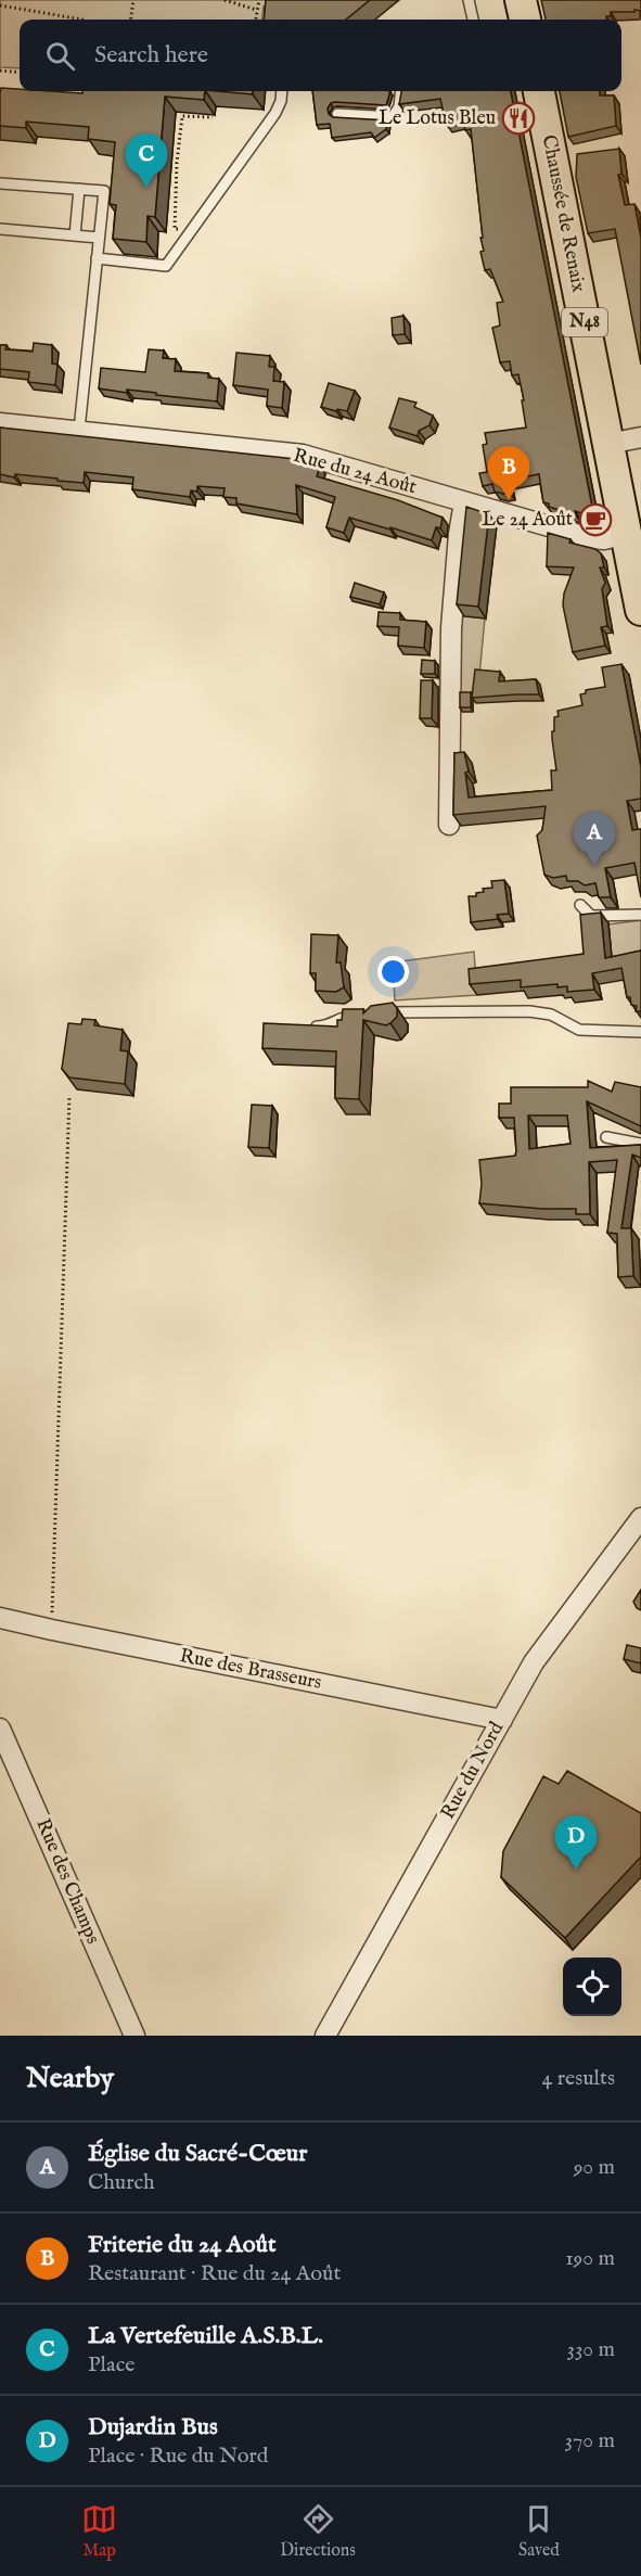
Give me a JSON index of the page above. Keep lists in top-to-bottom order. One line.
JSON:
{"streets":{"main road":["Chaussée de Renaix","N48"],"street":["Rue du 24 Août","Rue des Brasseurs","Rue du Nord","Rue des Champs"]},"crossings":[["Chaussée de Renaix","Rue du 24 Août"],["Rue des Brasseurs","Rue du Nord"]],"places":{"restaurant":["Le Lotus Bleu"],"cafe":["Le 24 Août"]},"page":{"search":"Search here","pins":["C","B","A","D"],"heading":["Nearby","4 results"],"list":[{"mark":"A","name":"Église du Sacré-Cœur","note":"Church","value":"90 m"},{"mark":"B","name":"Friterie du 24 Août","note":"Restaurant · Rue du 24 Août","value":"190 m"},{"mark":"C","name":"La Vertefeuille A.S.B.L.","note":"Place","value":"330 m"},{"mark":"D","name":"Dujardin Bus","note":"Place · Rue du Nord","value":"370 m"}],"nav":["Map","Directions","Saved"]}}
